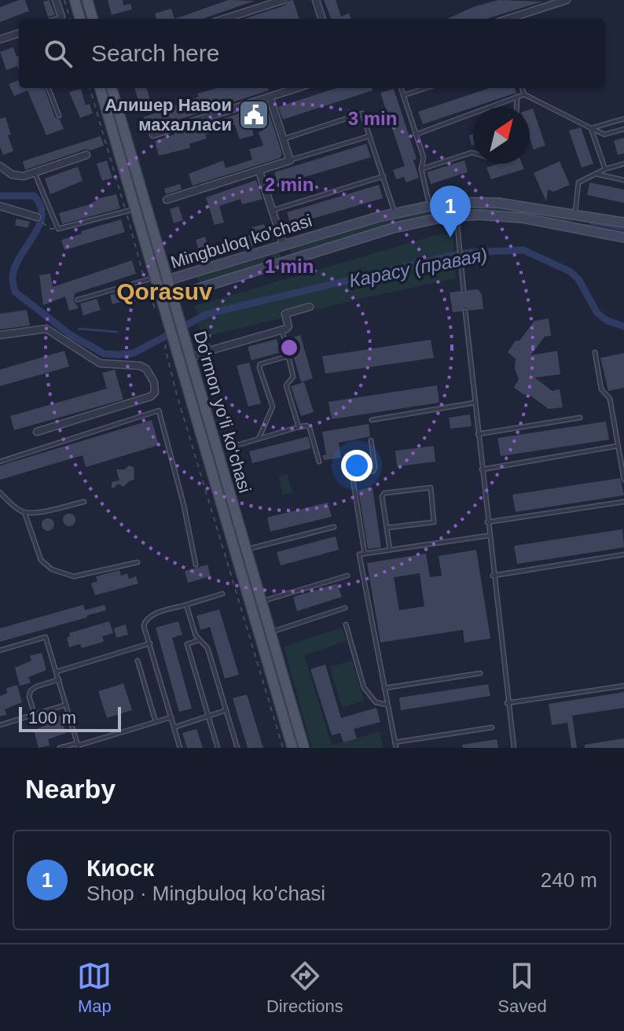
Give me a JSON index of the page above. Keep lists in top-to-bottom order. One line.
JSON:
{"streets":{"main road":["Mingbuloq ko'chasi","Do‘rmon yo‘li ko‘chasi"]},"crossings":[["Mingbuloq ko'chasi","Do‘rmon yo‘li ko‘chasi"]],"districts":["Qorasuv"],"water":["Карасу (правая)"],"places":{"public building":["Алишер Навои махалласи"]},"scale_bar":"100 m","north":"top right","page":{"search":"Search here","pins":"1","scale":"100 m","heading":"Nearby","list":[{"mark":"1","name":"Киоск","note":"Shop · Mingbuloq ko'chasi","value":"240 m"}],"nav":["Map","Directions","Saved"]},"rings":["3 min","2 min","1 min"]}
